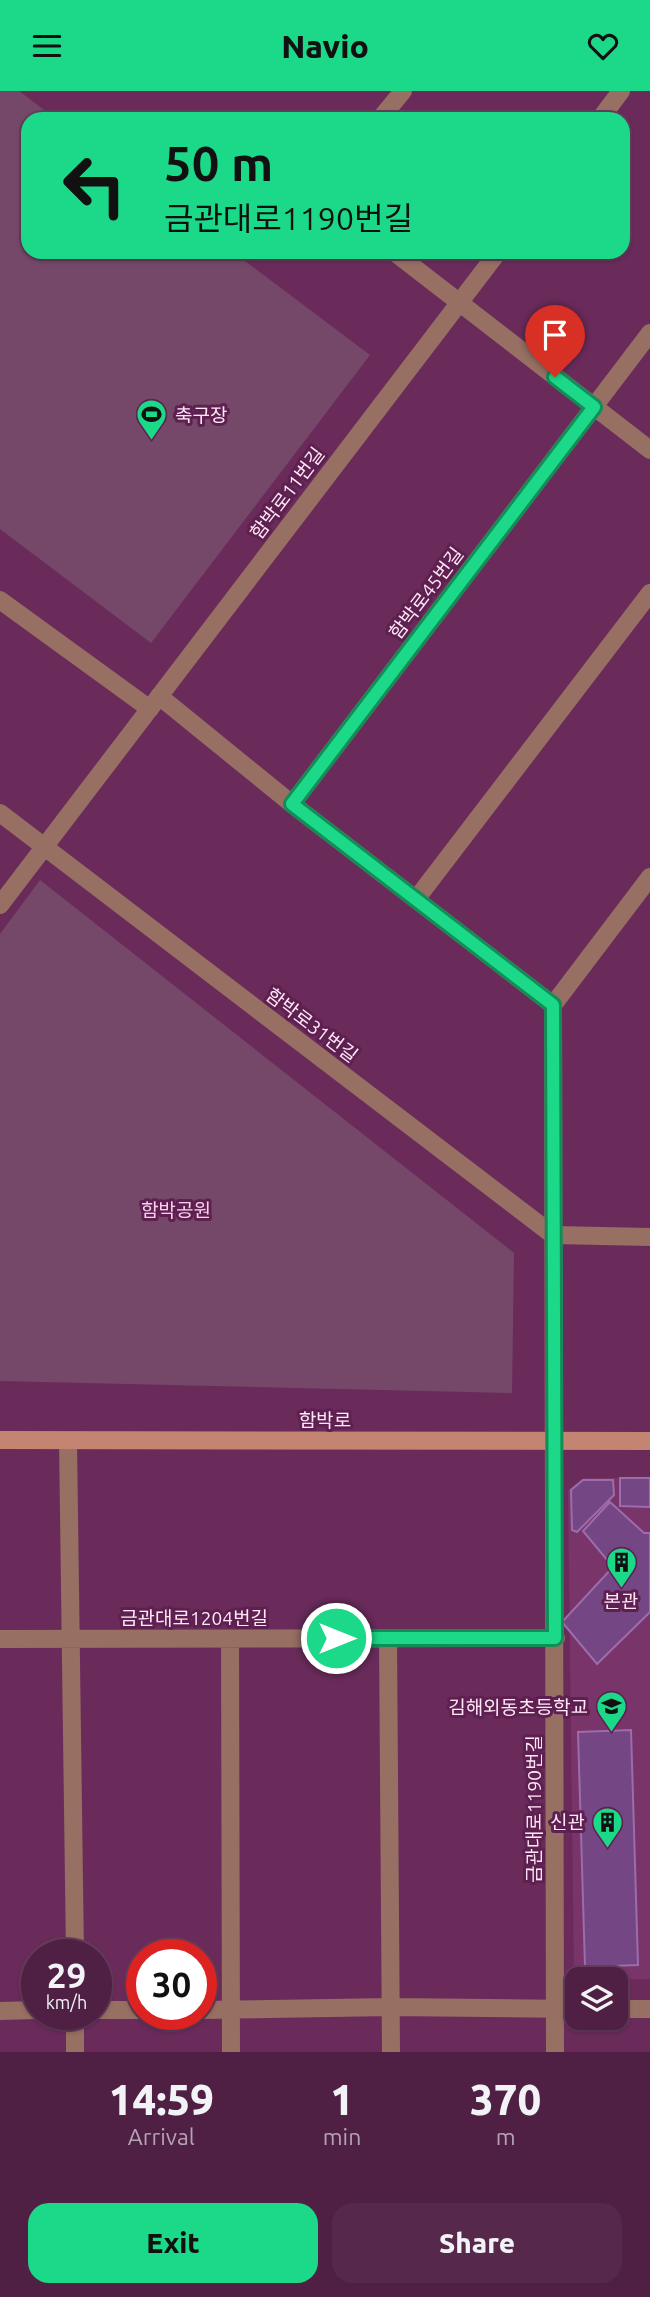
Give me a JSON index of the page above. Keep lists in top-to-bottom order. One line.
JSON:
{"streets":{"street":["함박로11번길","함박로45번길","함박로31번길","함박로","금관대로1204번길","금관대로1190번길"]},"crossings":[["함박로11번길","함박로31번길"],["함박로","금관대로1190번길"],["금관대로1204번길","금관대로1190번길"]],"parks":["함박공원"],"places":{"sports":["축구장"],"building":["본관","신관"],"school or university":["김해외동초등학교"]},"page":{"header":"Navio","turn":["50 m","금관대로1190번길"],"speed":"29 km/h","limit":"30","eta":["14:59","Arrival","1","min","370","m"],"buttons":["Exit","Share"]}}
